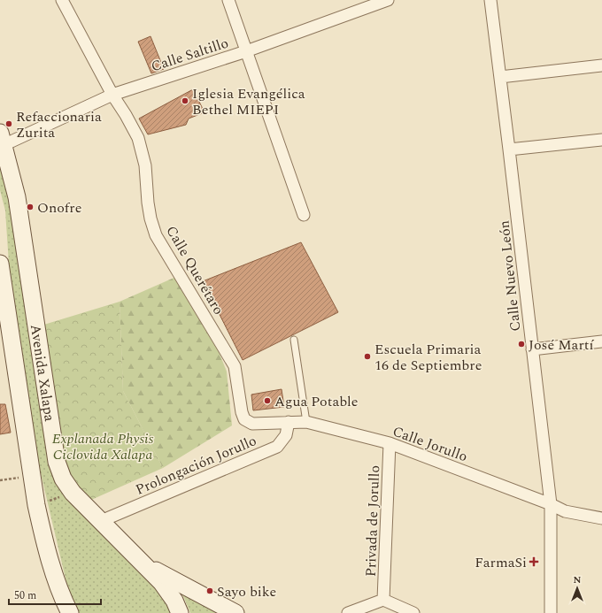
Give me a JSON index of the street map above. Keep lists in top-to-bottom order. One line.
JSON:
{"streets":{"main road":["Avenida Xalapa"],"street":["Calle Saltillo","Calle Querétaro","Calle Nuevo León","Calle Jorullo","Prolongación Jorullo","Privada de Jorullo"]},"crossings":[["Calle Saltillo","Calle Querétaro"],["Calle Saltillo","Avenida Xalapa"],["Calle Querétaro","Calle Jorullo"],["Calle Nuevo León","Calle Jorullo"],["Avenida Xalapa","Prolongación Jorullo"],["Calle Jorullo","Prolongación Jorullo"],["Calle Jorullo","Privada de Jorullo"]],"parks":["Explanada Physis Ciclovida Xalapa"],"places":{"other":["Iglesia Evangélica Bethel MIEPI","Refaccionaria Zurita","Onofre","José Martí","Escuela Primaria 16 de Septiembre","Agua Potable","Sayo bike"],"health":["FarmaSi"]},"scale_bar":"50 m","north":"top"}
